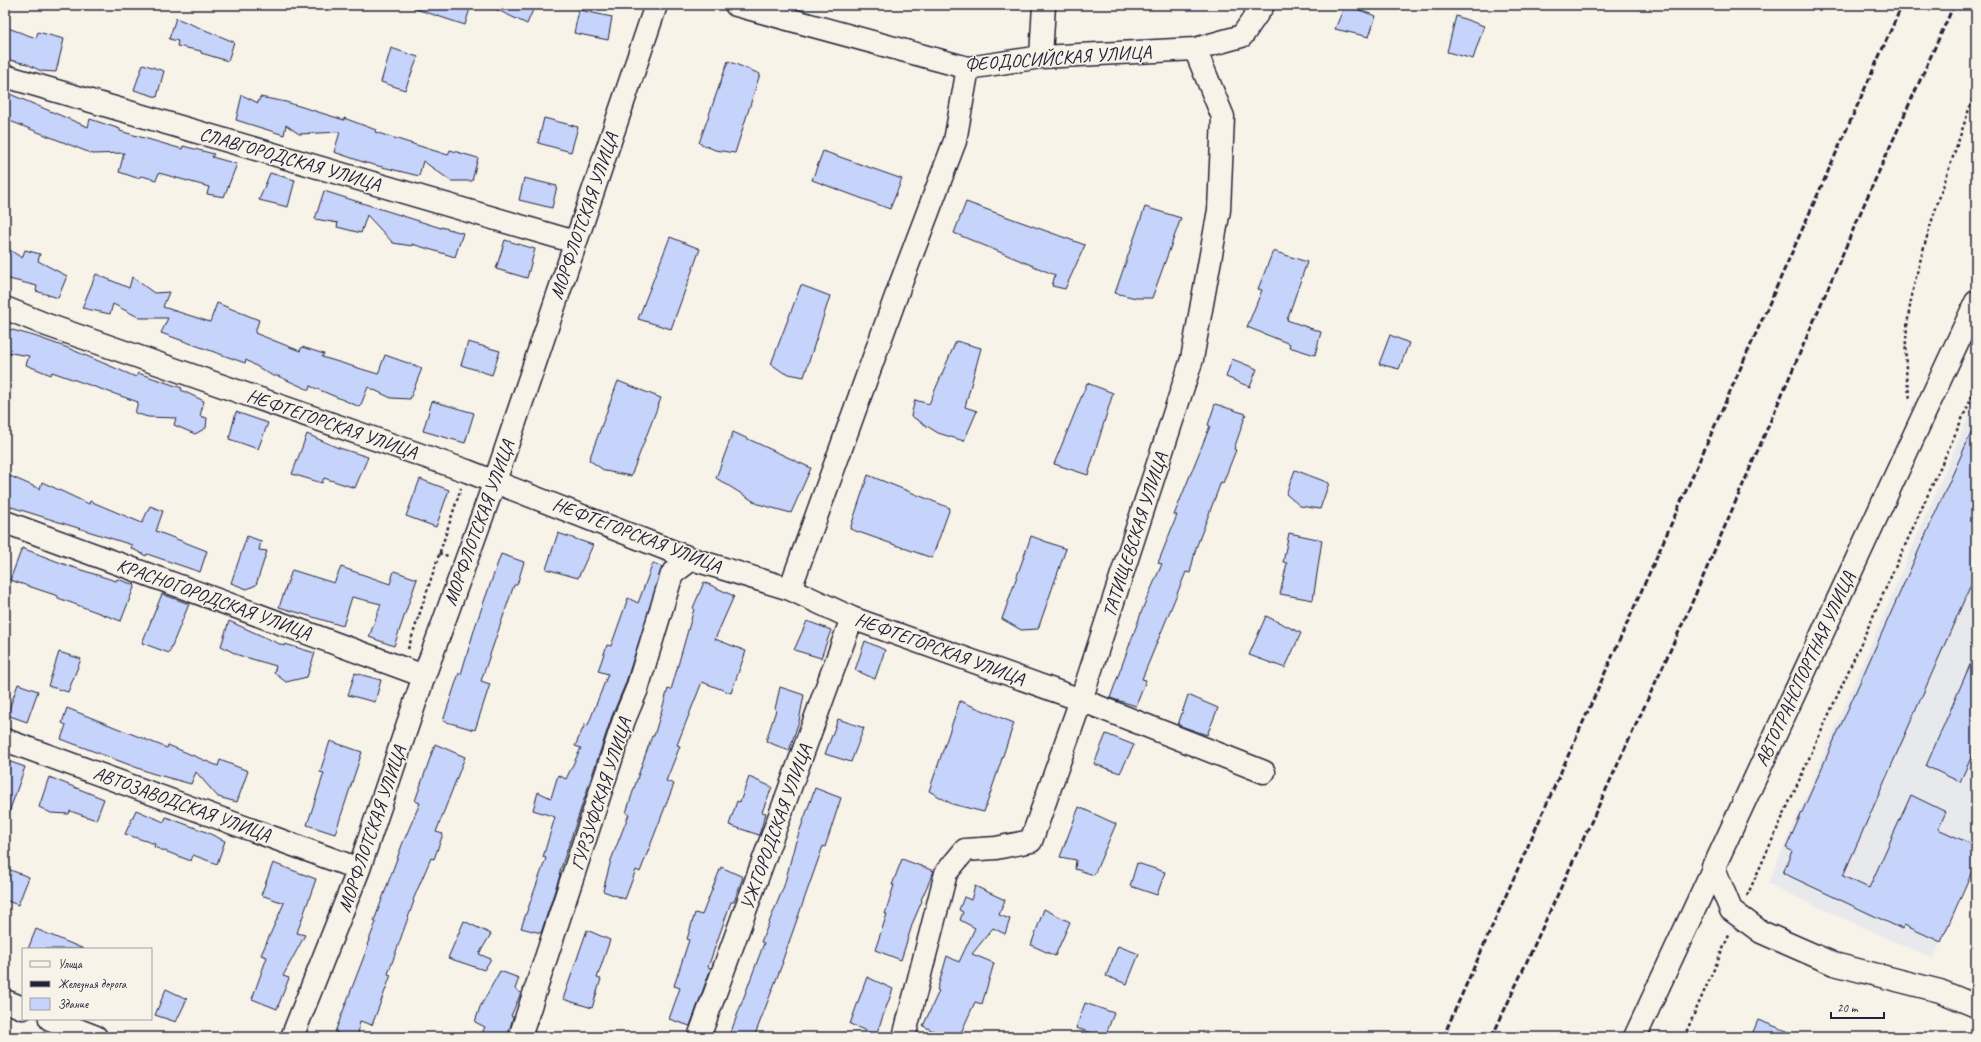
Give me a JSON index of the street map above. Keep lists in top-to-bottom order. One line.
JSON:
{"streets":{"street":["ФЕОДОСИЙСКАЯ УЛИЦА","СЛАВГОРОДСКАЯ УЛИЦА","МОРФЛОТСКАЯ УЛИЦА","НЕФТЕГОРСКАЯ УЛИЦА","ТАТИЩЕВСКАЯ УЛИЦА","КРАСНОГОРОДСКАЯ УЛИЦА","АВТОТРАНСПОРТНАЯ УЛИЦА","ГУРЗУФСКАЯ УЛИЦА","АВТОЗАВОДСКАЯ УЛИЦА","УЖГОРОДСКАЯ УЛИЦА"]},"crossings":[["ФЕОДОСИЙСКАЯ УЛИЦА","ТАТИЩЕВСКАЯ УЛИЦА"],["СЛАВГОРОДСКАЯ УЛИЦА","МОРФЛОТСКАЯ УЛИЦА"],["МОРФЛОТСКАЯ УЛИЦА","НЕФТЕГОРСКАЯ УЛИЦА"],["МОРФЛОТСКАЯ УЛИЦА","КРАСНОГОРОДСКАЯ УЛИЦА"],["МОРФЛОТСКАЯ УЛИЦА","АВТОЗАВОДСКАЯ УЛИЦА"],["НЕФТЕГОРСКАЯ УЛИЦА","ТАТИЩЕВСКАЯ УЛИЦА"],["НЕФТЕГОРСКАЯ УЛИЦА","ГУРЗУФСКАЯ УЛИЦА"],["НЕФТЕГОРСКАЯ УЛИЦА","УЖГОРОДСКАЯ УЛИЦА"]],"legend":["Улица","Железная дорога","Здание"],"scale_bar":"20 m"}
